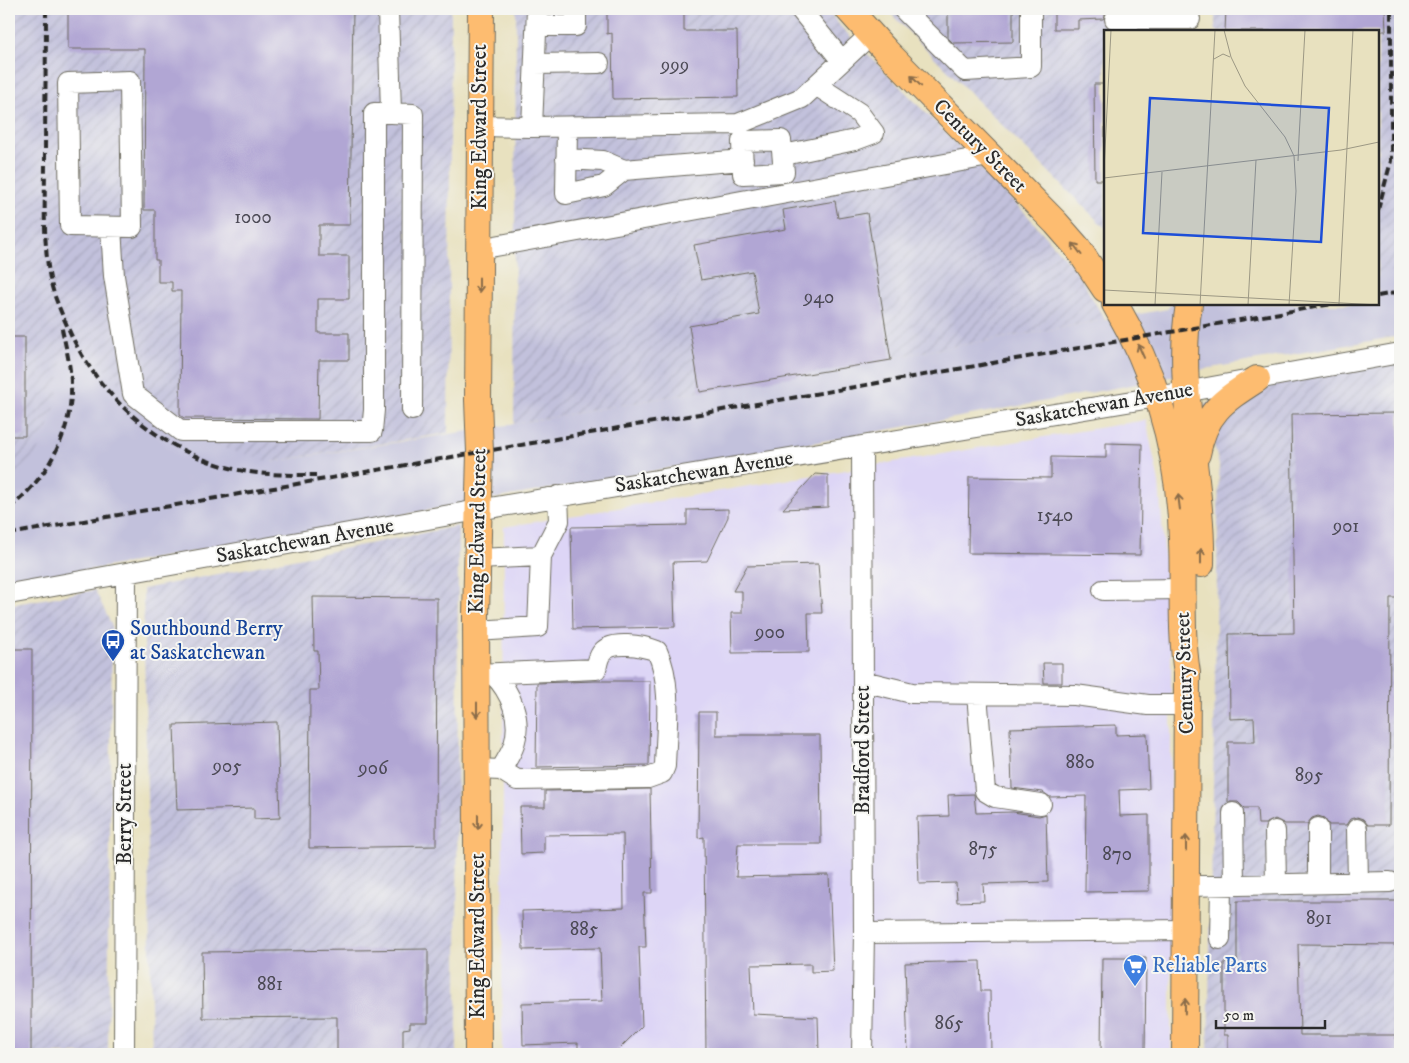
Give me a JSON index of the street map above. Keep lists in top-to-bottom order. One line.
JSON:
{"streets":{"main road":["King Edward Street","Century Street"],"street":["Saskatchewan Avenue","Bradford Street","Berry Street"]},"crossings":[["King Edward Street","Saskatchewan Avenue"],["Century Street","Saskatchewan Avenue"],["Saskatchewan Avenue","Bradford Street"],["Saskatchewan Avenue","Berry Street"]],"one_way":["King Edward Street"],"places":{"bus stop":["Southbound Berry at Saskatchewan"],"supermarket":["Reliable Parts"]},"house_numbers":["999","1000","940","1540","901","900","880","905","906","895","875","870","891","885","881","865"],"scale_bar":"50 m"}
